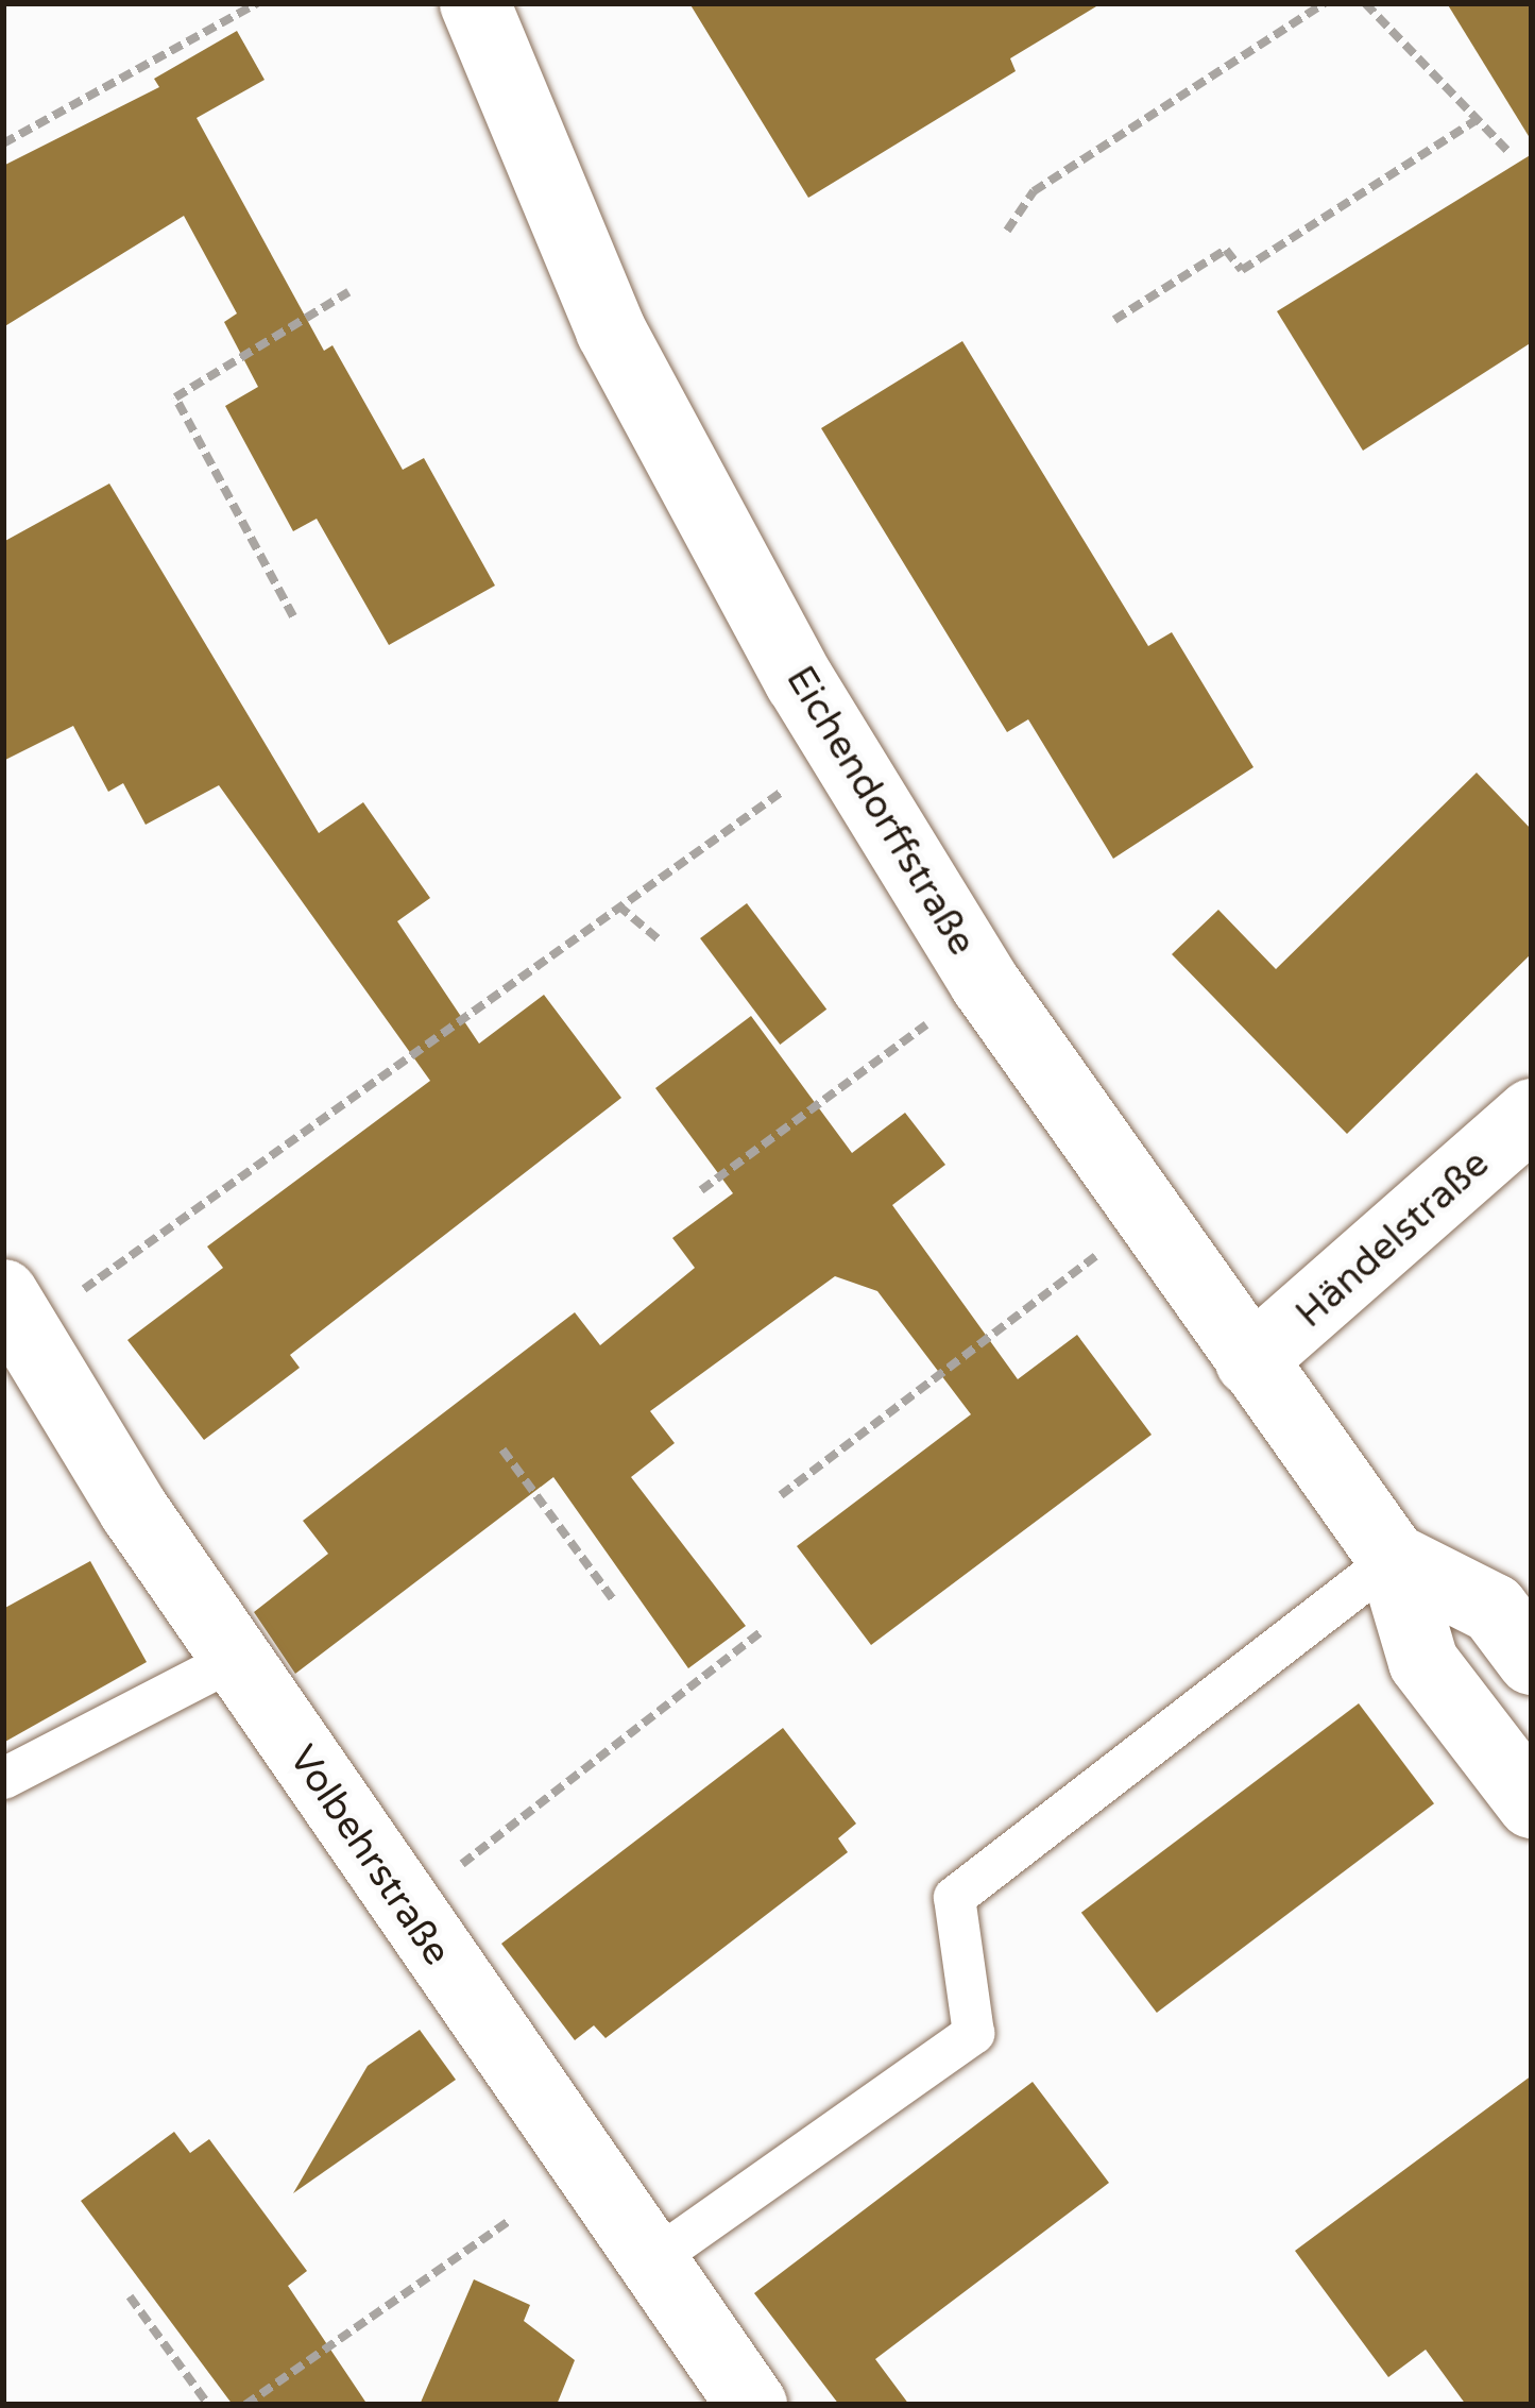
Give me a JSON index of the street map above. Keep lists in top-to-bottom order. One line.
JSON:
{"streets":{"street":["Eichendorffstraße","Händelstraße","Volbehrstraße"]},"crossings":[["Eichendorffstraße","Händelstraße"]]}
